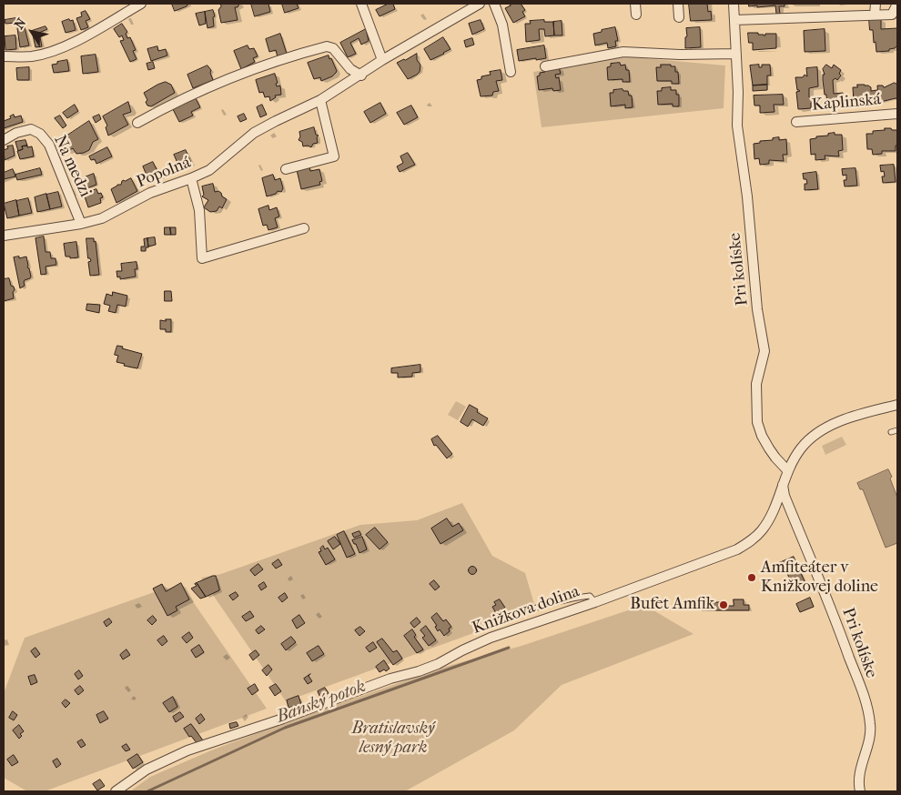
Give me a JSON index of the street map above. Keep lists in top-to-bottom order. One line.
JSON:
{"streets":{"street":["Kaplinská","Na medzi","Popolná","Pri kolíske","Knižkova dolina"]},"crossings":[["Na medzi","Popolná"],["Pri kolíske","Knižkova dolina"]],"water":["Banský potok"],"parks":["Bratislavský lesný park"],"places":["Amfiteáter v Knižkovej doline","Bufet Amfik"],"north":"top left"}
